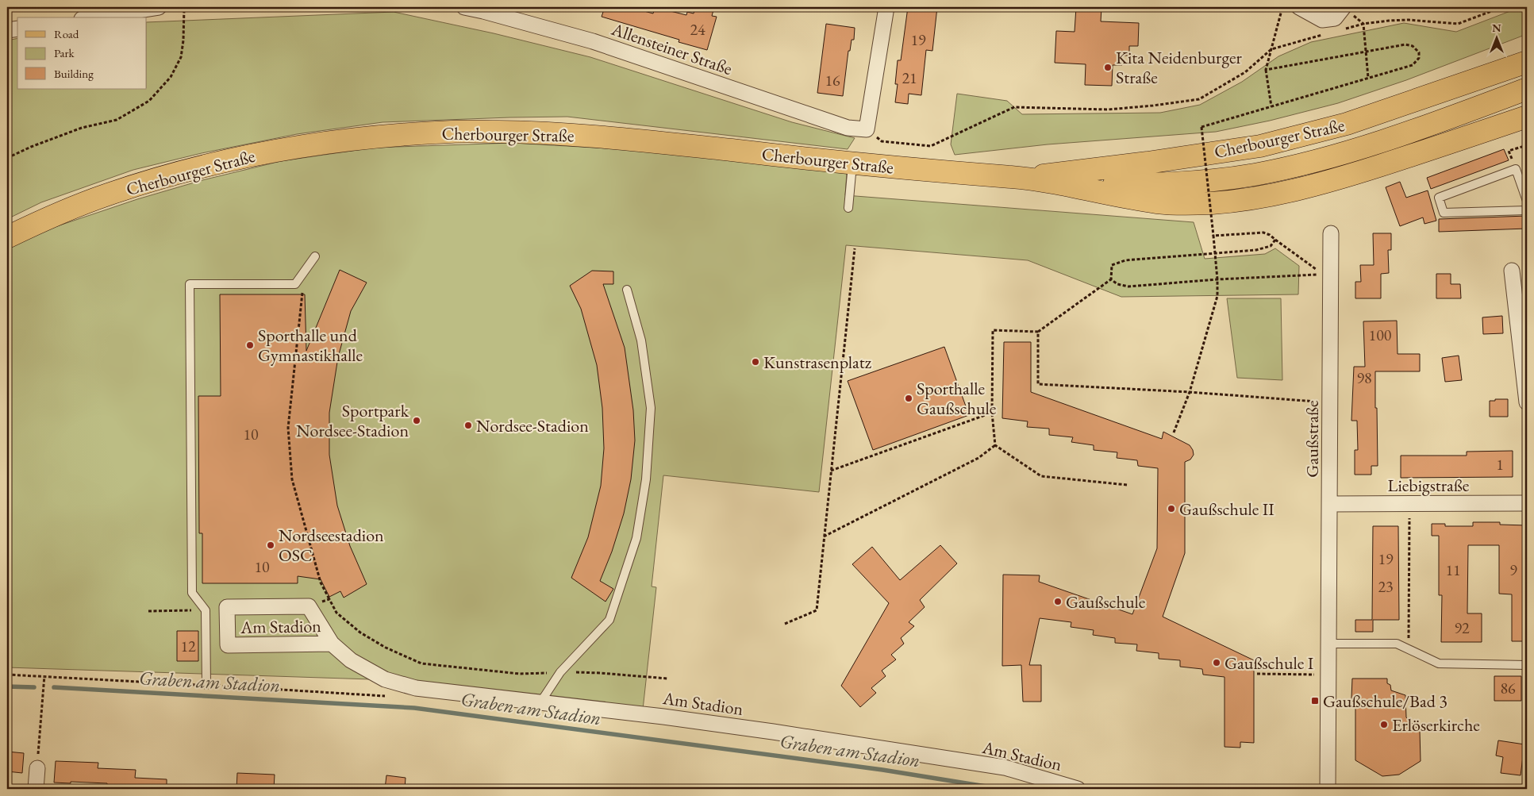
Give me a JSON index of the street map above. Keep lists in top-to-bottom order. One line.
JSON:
{"streets":{"main road":["Cherbourger Straße"],"street":["Allensteiner Straße","Gaußstraße","Liebigstraße","Am Stadion"]},"crossings":[["Gaußstraße","Liebigstraße"]],"water":["Graben am Stadion"],"places":{"other":["Kita Neidenburger Straße","Sporthalle und Gymnastikhalle","Kunstrasenplatz","Sporthalle Gaußschule","Sportpark Nordsee-Stadion","Nordsee-Stadion","Gaußschule II","Nordseestadion OSC","Gaußschule","Gaußschule I","Erlöserkirche"],"transit":["Gaußschule/Bad 3"]},"house_numbers":["24","19","21","16","100","98","10","1","19","10","11","9","23","92","12","86"],"legend":["Road","Park","Building"],"north":"top"}
